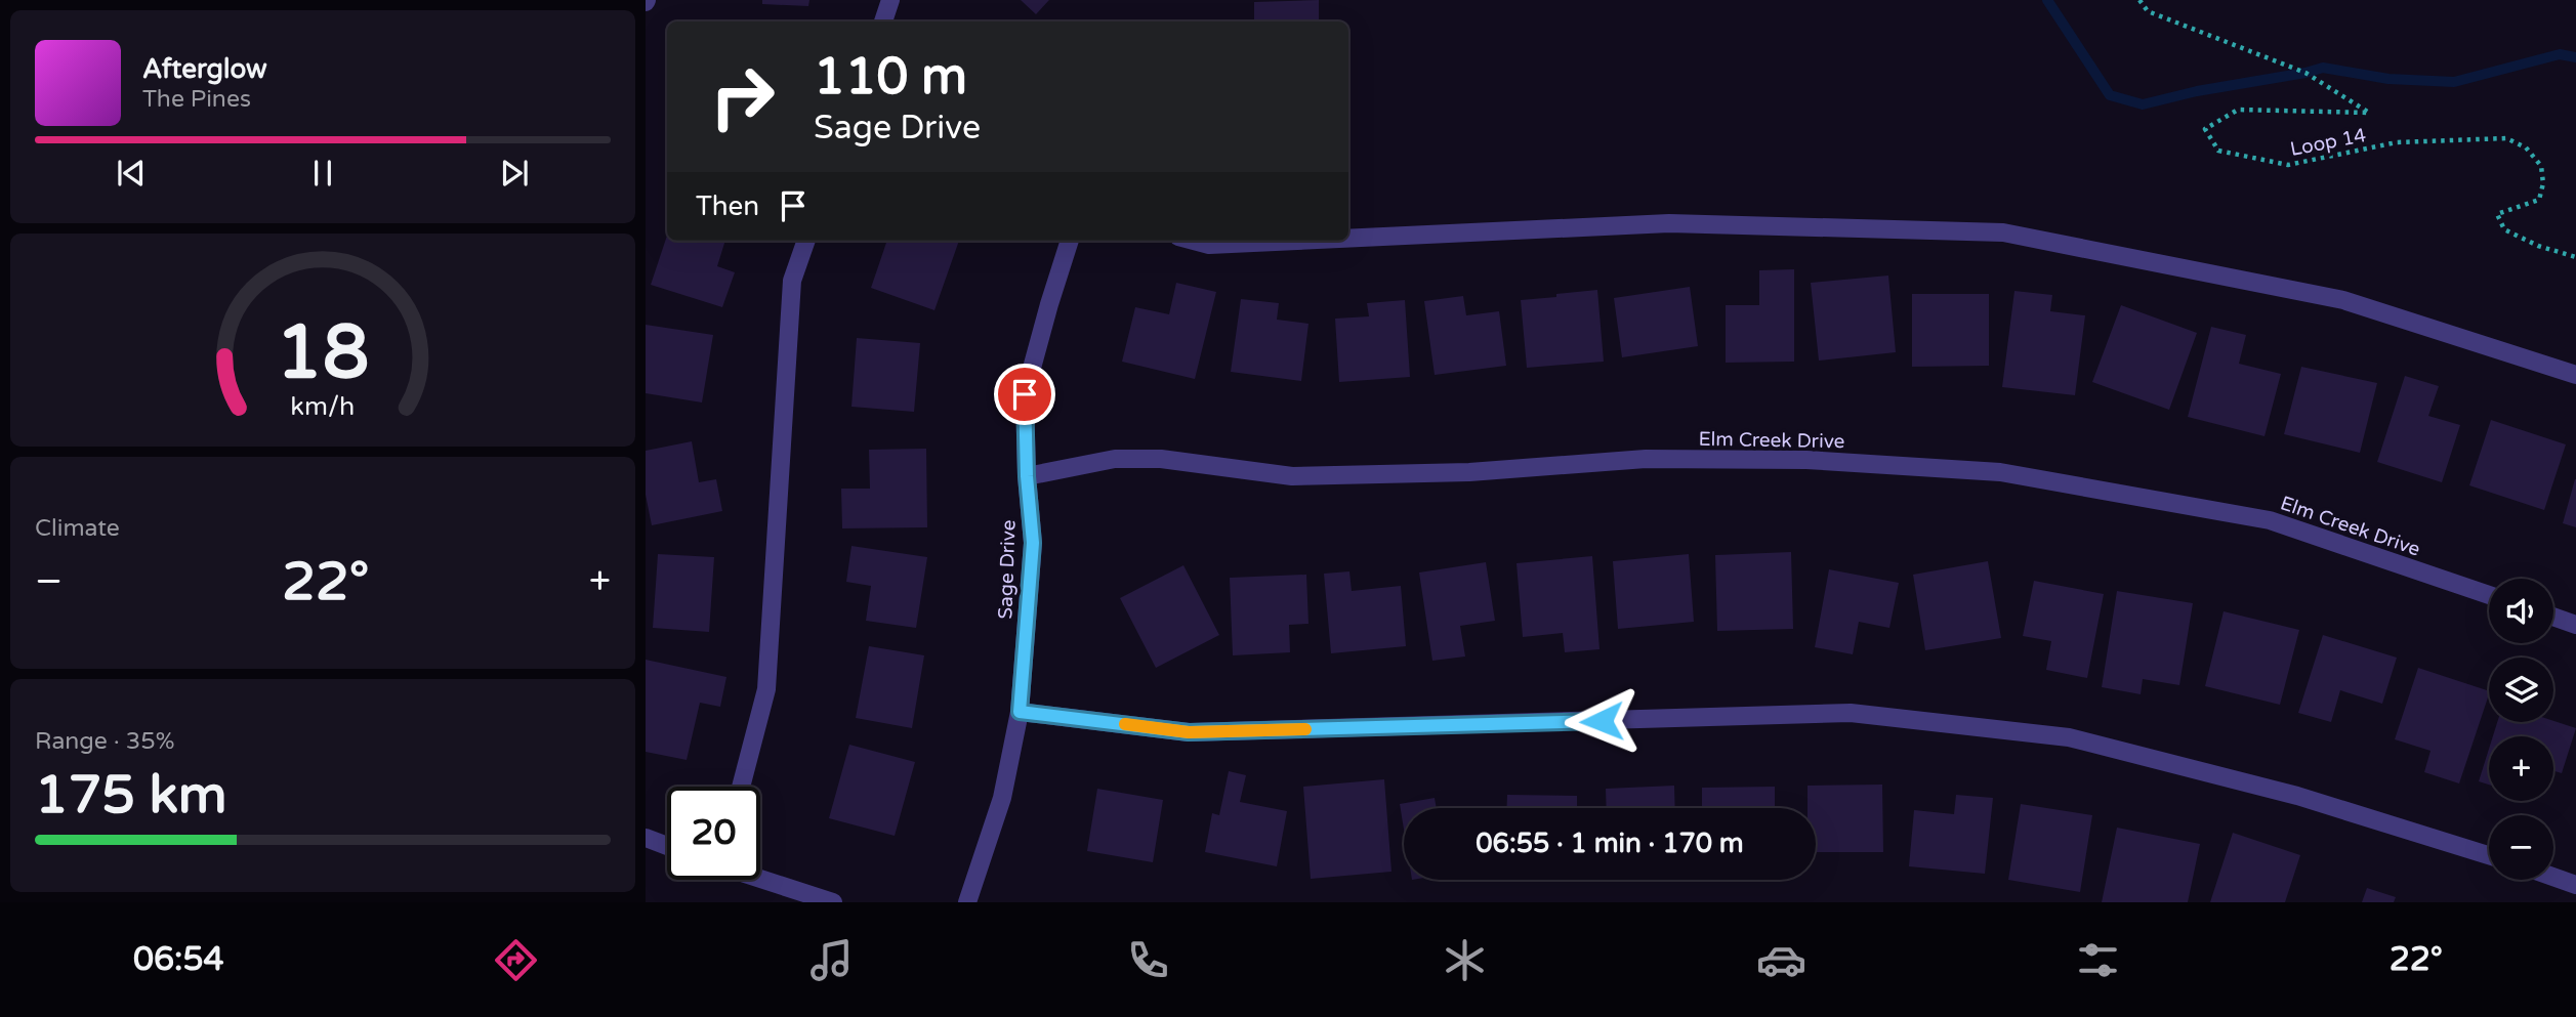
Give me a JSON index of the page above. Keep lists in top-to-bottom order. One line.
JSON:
{"streets":{"street":["Elm Creek Drive","Sage Drive"],"path":["Loop 14"]},"crossings":[["Elm Creek Drive","Sage Drive"]],"page":{"turn":["110 m","Sage Drive"],"song":["Afterglow","The Pines"],"then":"Then","tile":["Climate",["Range · 35%","175 km"]],"heat":["−","22°","+"],"map_buttons":["+","−"],"limit":"20","trip":"06:55 · 1 min · 170 m","tabs":["06:54","22°"],"gauge":["18","km/h"]}}
